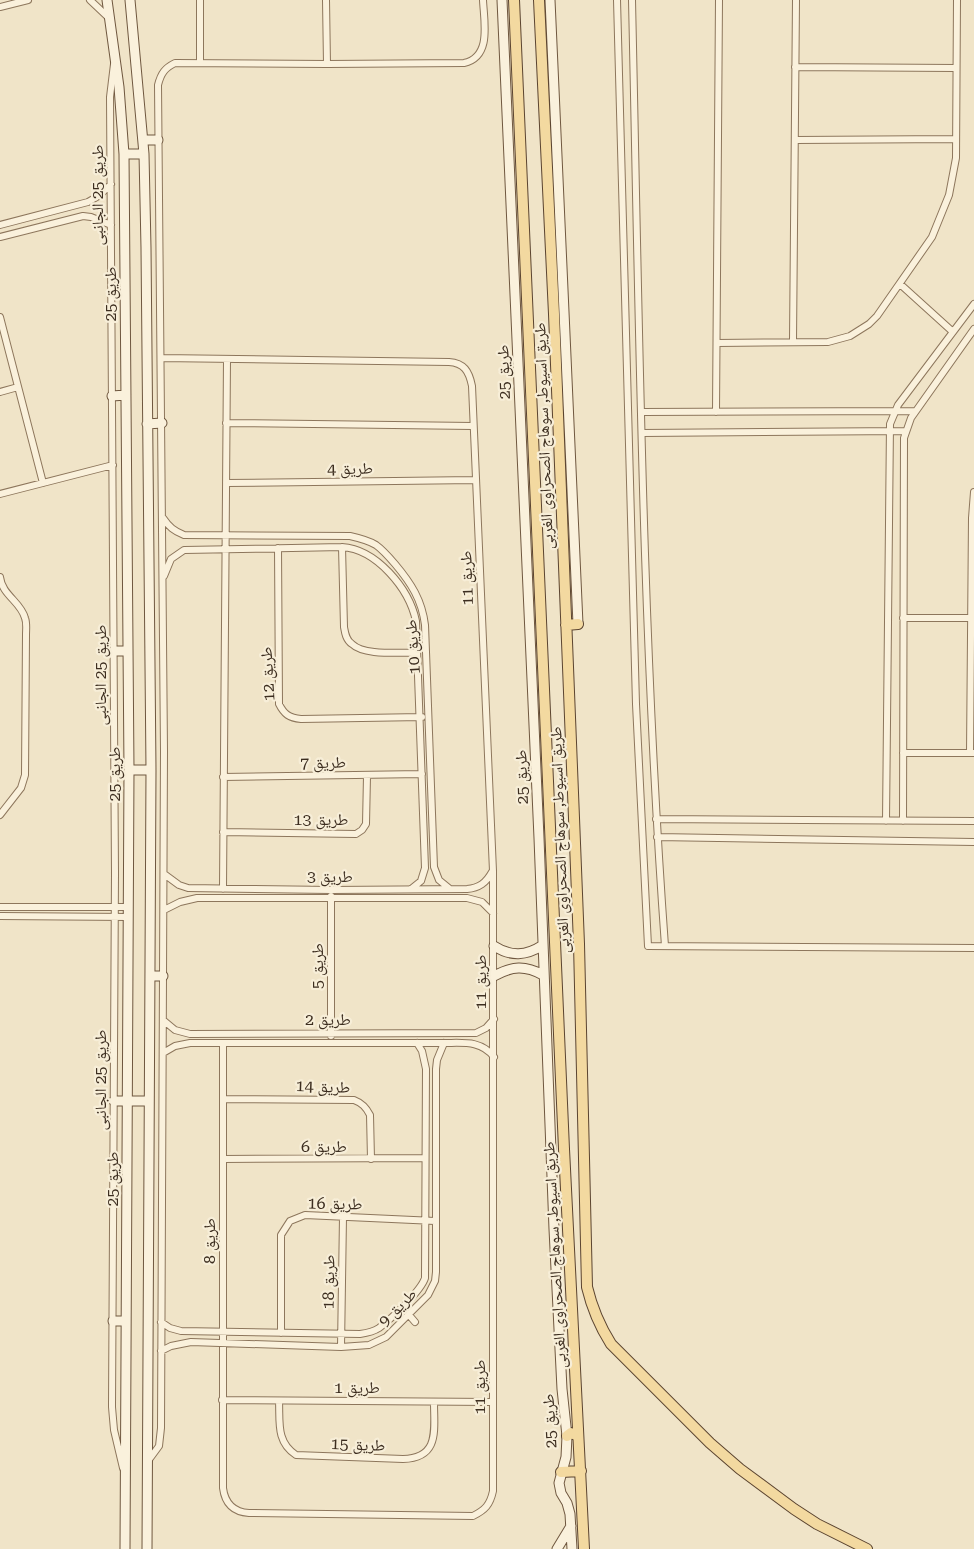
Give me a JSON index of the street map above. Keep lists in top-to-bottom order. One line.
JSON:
{"streets":{"main road":["طريق اسيوط, سوهاج الصحراوى الغربى"],"street":["طريق 25 الجانبى","طريق 25","طريق 4","طريق 11","طريق 10","طريق 12","طريق 7","طريق 13","طريق 3","طريق 5","طريق 2","طريق 14","طريق 6","طريق 16","طريق 8","طريق 18","طريق 9","طريق 1","طريق 15"]},"crossings":[["طريق 25 الجانبى","طريق 25"],["طريق 4","طريق 11"],["طريق 11","طريق 3"],["طريق 11","طريق 2"],["طريق 11","طريق 8"],["طريق 11","طريق 1"],["طريق 10","طريق 12"],["طريق 10","طريق 7"],["طريق 10","طريق 3"],["طريق 7","طريق 13"],["طريق 3","طريق 5"],["طريق 5","طريق 2"],["طريق 2","طريق 8"],["طريق 2","طريق 9"],["طريق 14","طريق 6"],["طريق 14","طريق 8"],["طريق 6","طريق 8"],["طريق 6","طريق 9"],["طريق 16","طريق 18"],["طريق 16","طريق 9"],["طريق 8","طريق 9"],["طريق 8","طريق 1"],["طريق 18","طريق 9"],["طريق 1","طريق 15"]]}
